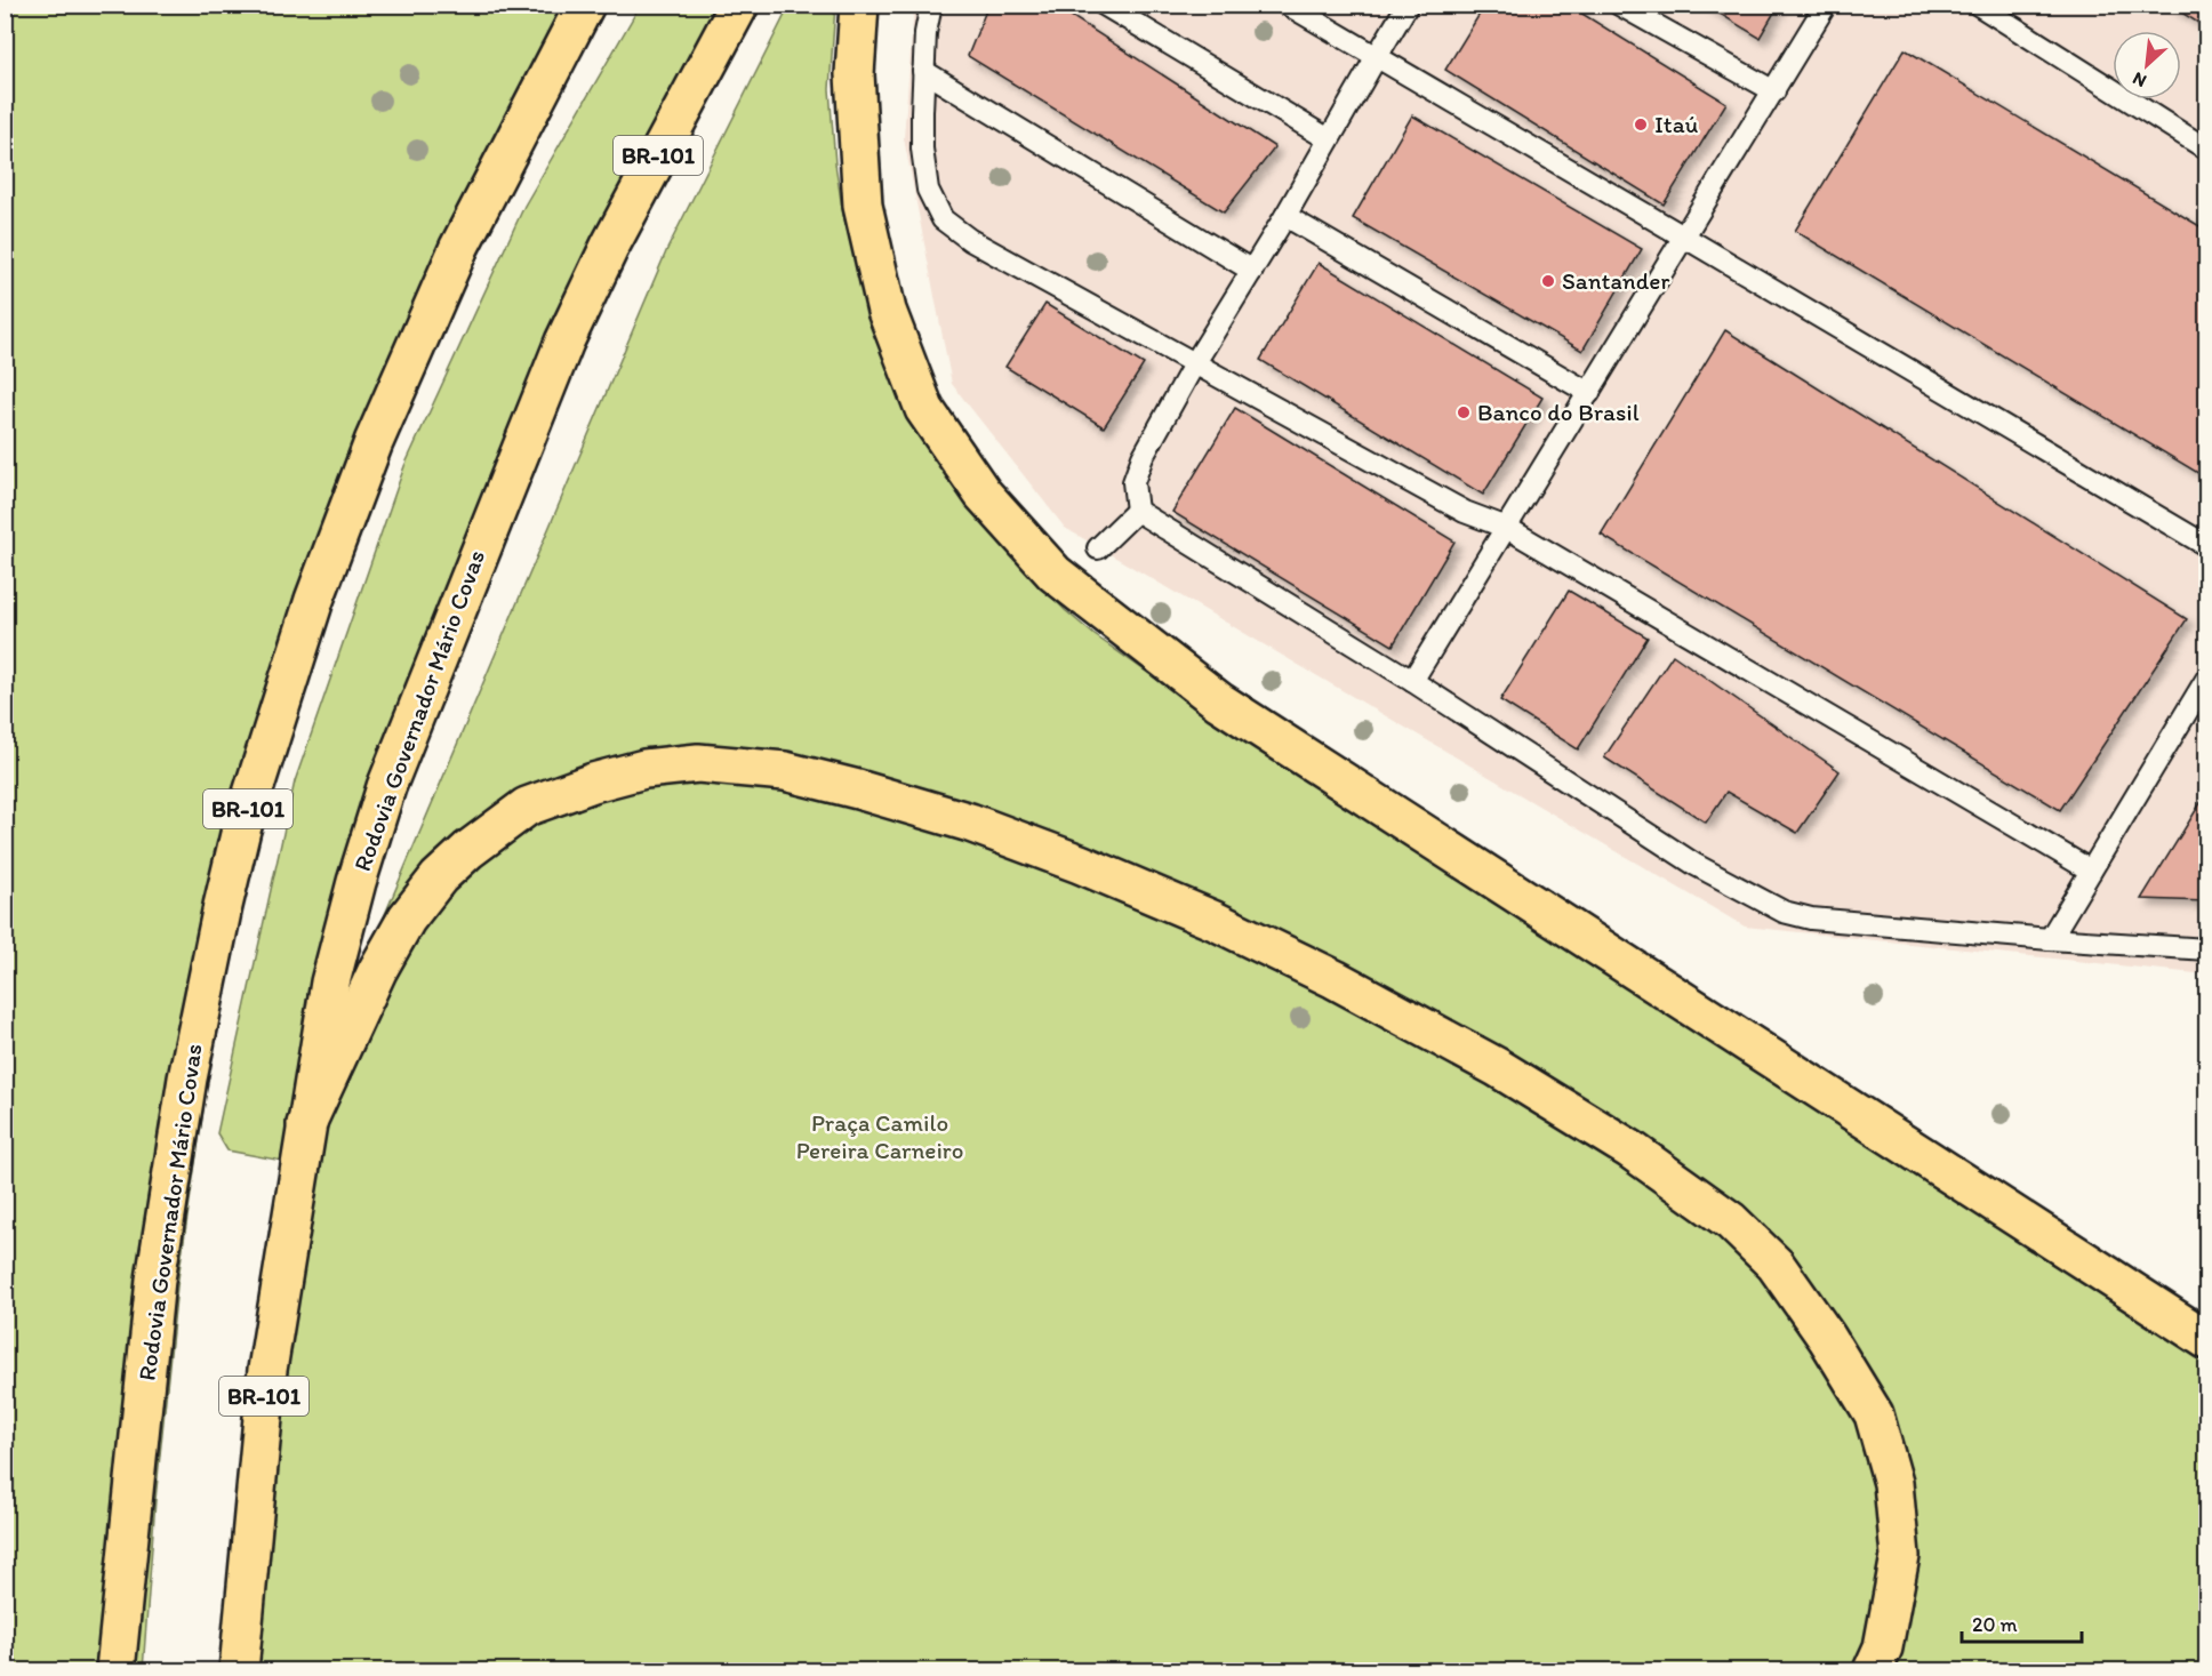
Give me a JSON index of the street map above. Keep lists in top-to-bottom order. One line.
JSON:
{"streets":{"highway":["BR-101","Rodovia Governador Mário Covas"]},"parks":["Praça Camilo Pereira Carneiro"],"places":["Itaú","Santander","Banco do Brasil"],"scale_bar":"20 m","north":"bottom left"}
